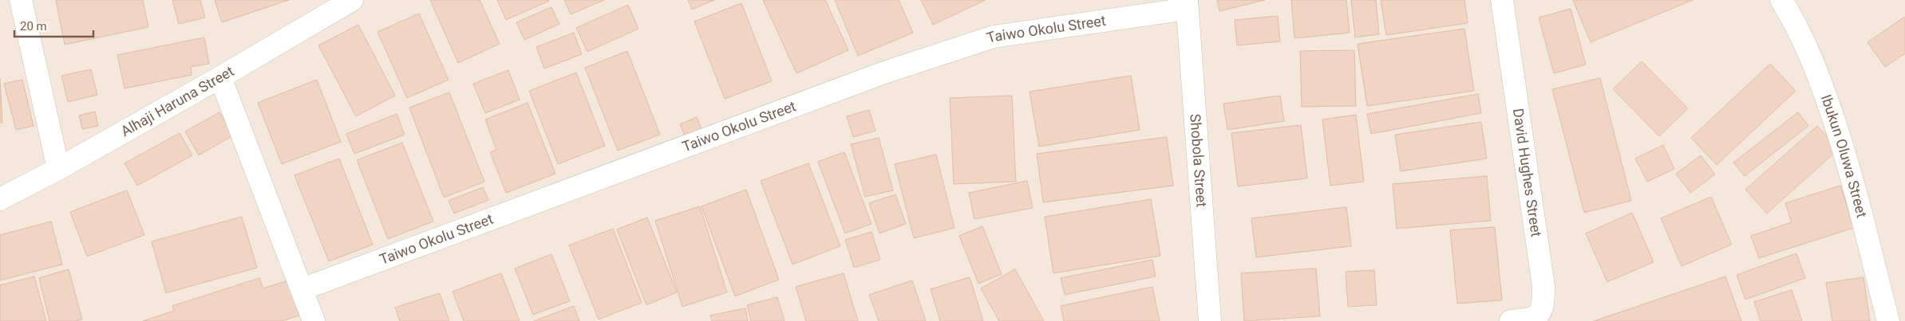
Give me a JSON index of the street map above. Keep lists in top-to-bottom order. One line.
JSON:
{"streets":{"street":["Taiwo Okolu Street","Alhaji Haruna Street","Ibukun Oluwa Street","Shobola Street","David Hughes Street"]},"crossings":[["Taiwo Okolu Street","Shobola Street"]],"scale_bar":"20 m"}
